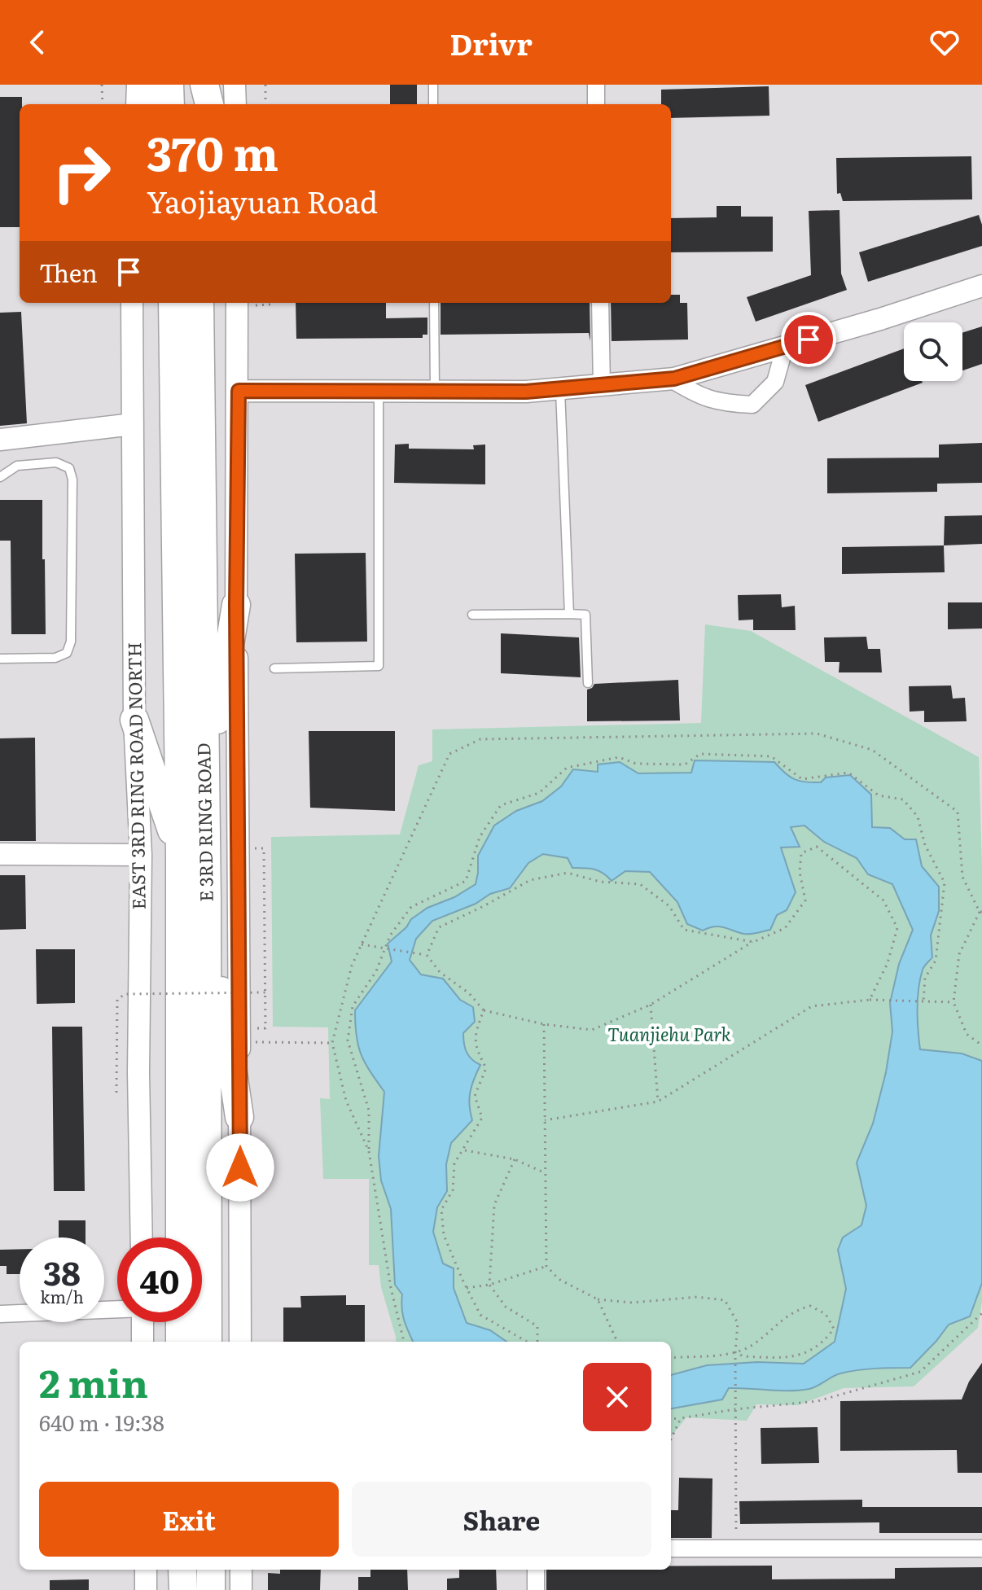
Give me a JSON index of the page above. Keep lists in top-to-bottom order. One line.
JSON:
{"streets":{"highway":["E 3RD RING ROAD"],"street":["EAST 3RD RING ROAD NORTH"]},"parks":["Tuanjiehu Park"],"page":{"header":"Drivr","turn":["370 m","Yaojiayuan Road"],"then":"Then","speed":"38 km/h","limit":"40","heading":["2 min","640 m · 19:38"],"buttons":["Exit","Share"]}}
